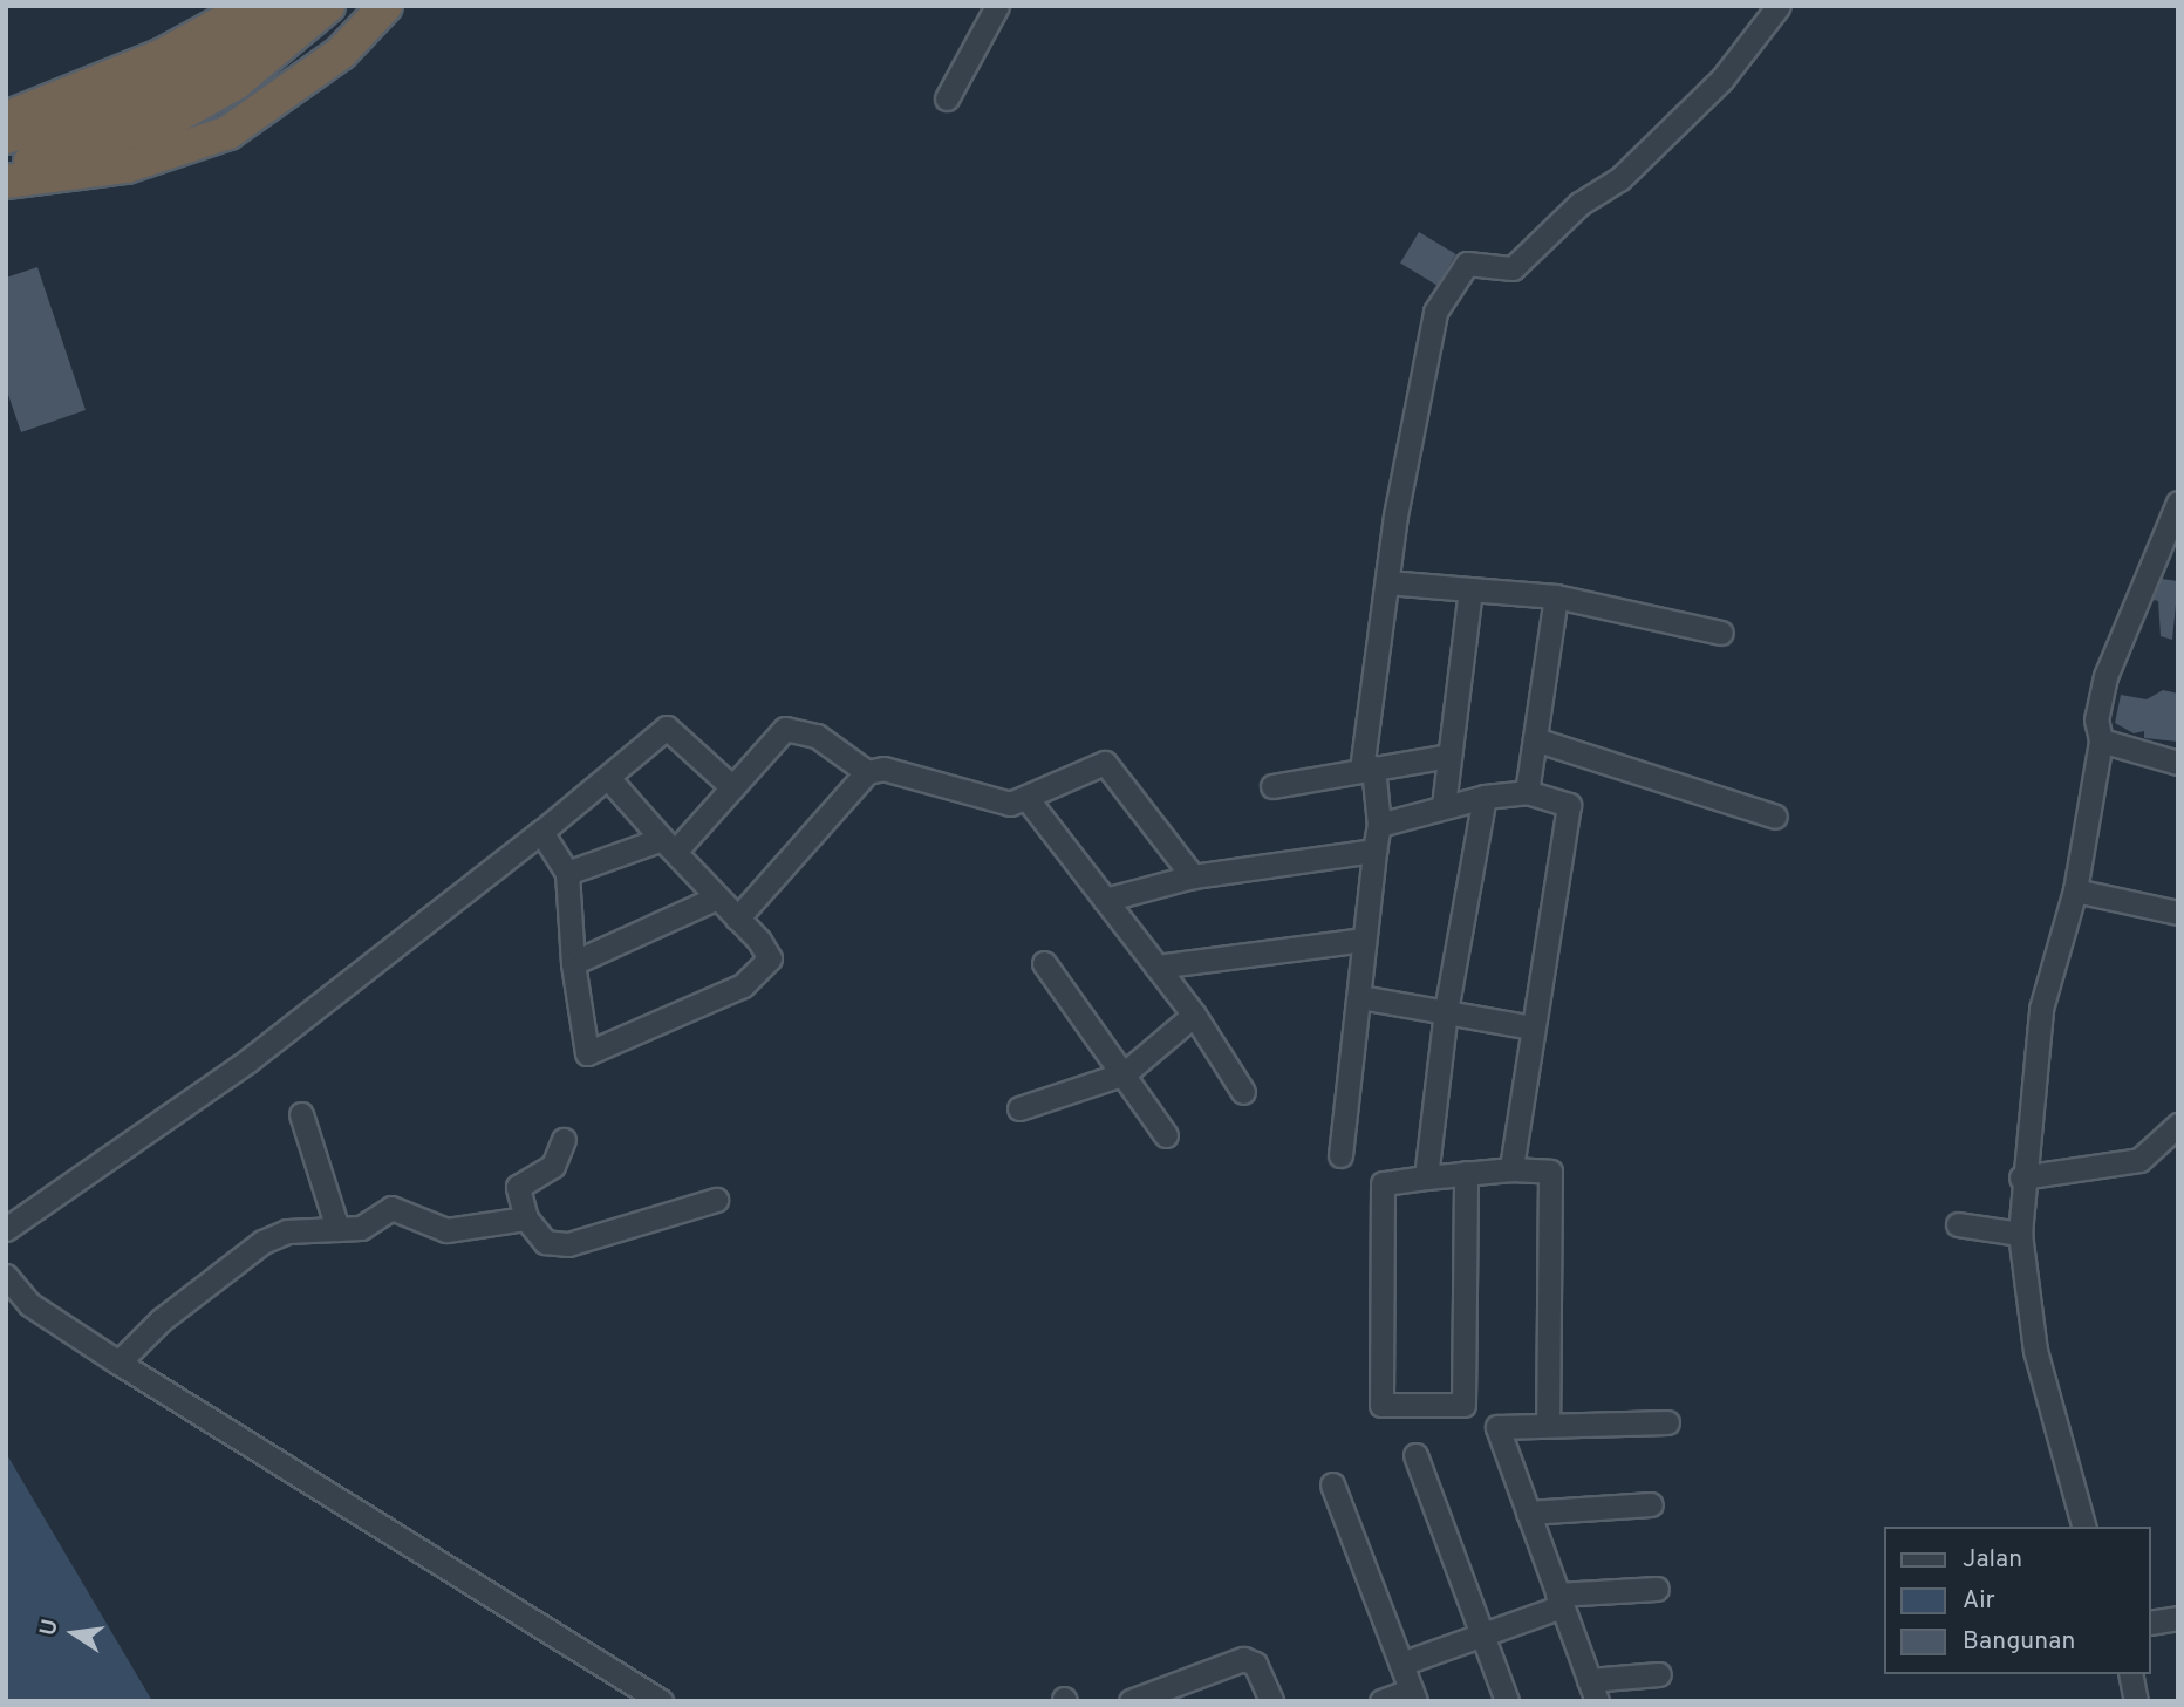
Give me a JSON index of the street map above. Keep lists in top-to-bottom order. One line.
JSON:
{"legend":["Jalan","Air","Bangunan"],"north":"left"}
